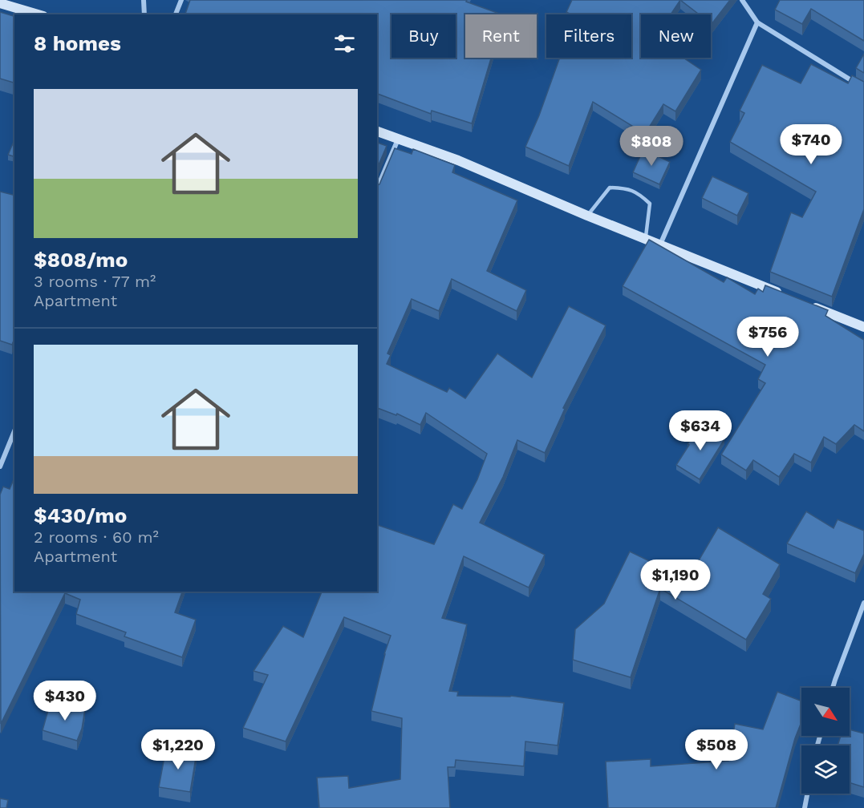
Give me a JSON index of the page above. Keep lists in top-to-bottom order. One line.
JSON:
{"north":"bottom right","page":{"chip":["Buy","Rent","Filters","New"],"heading":"8 homes","list":[{"name":"$808/mo","note":"3 rooms · 77 m² · Apartment"},{"name":"$430/mo","note":"2 rooms · 60 m² · Apartment"}],"price":["$740","$808","$756","$634","$1,190","$430","$1,220","$508"]}}
